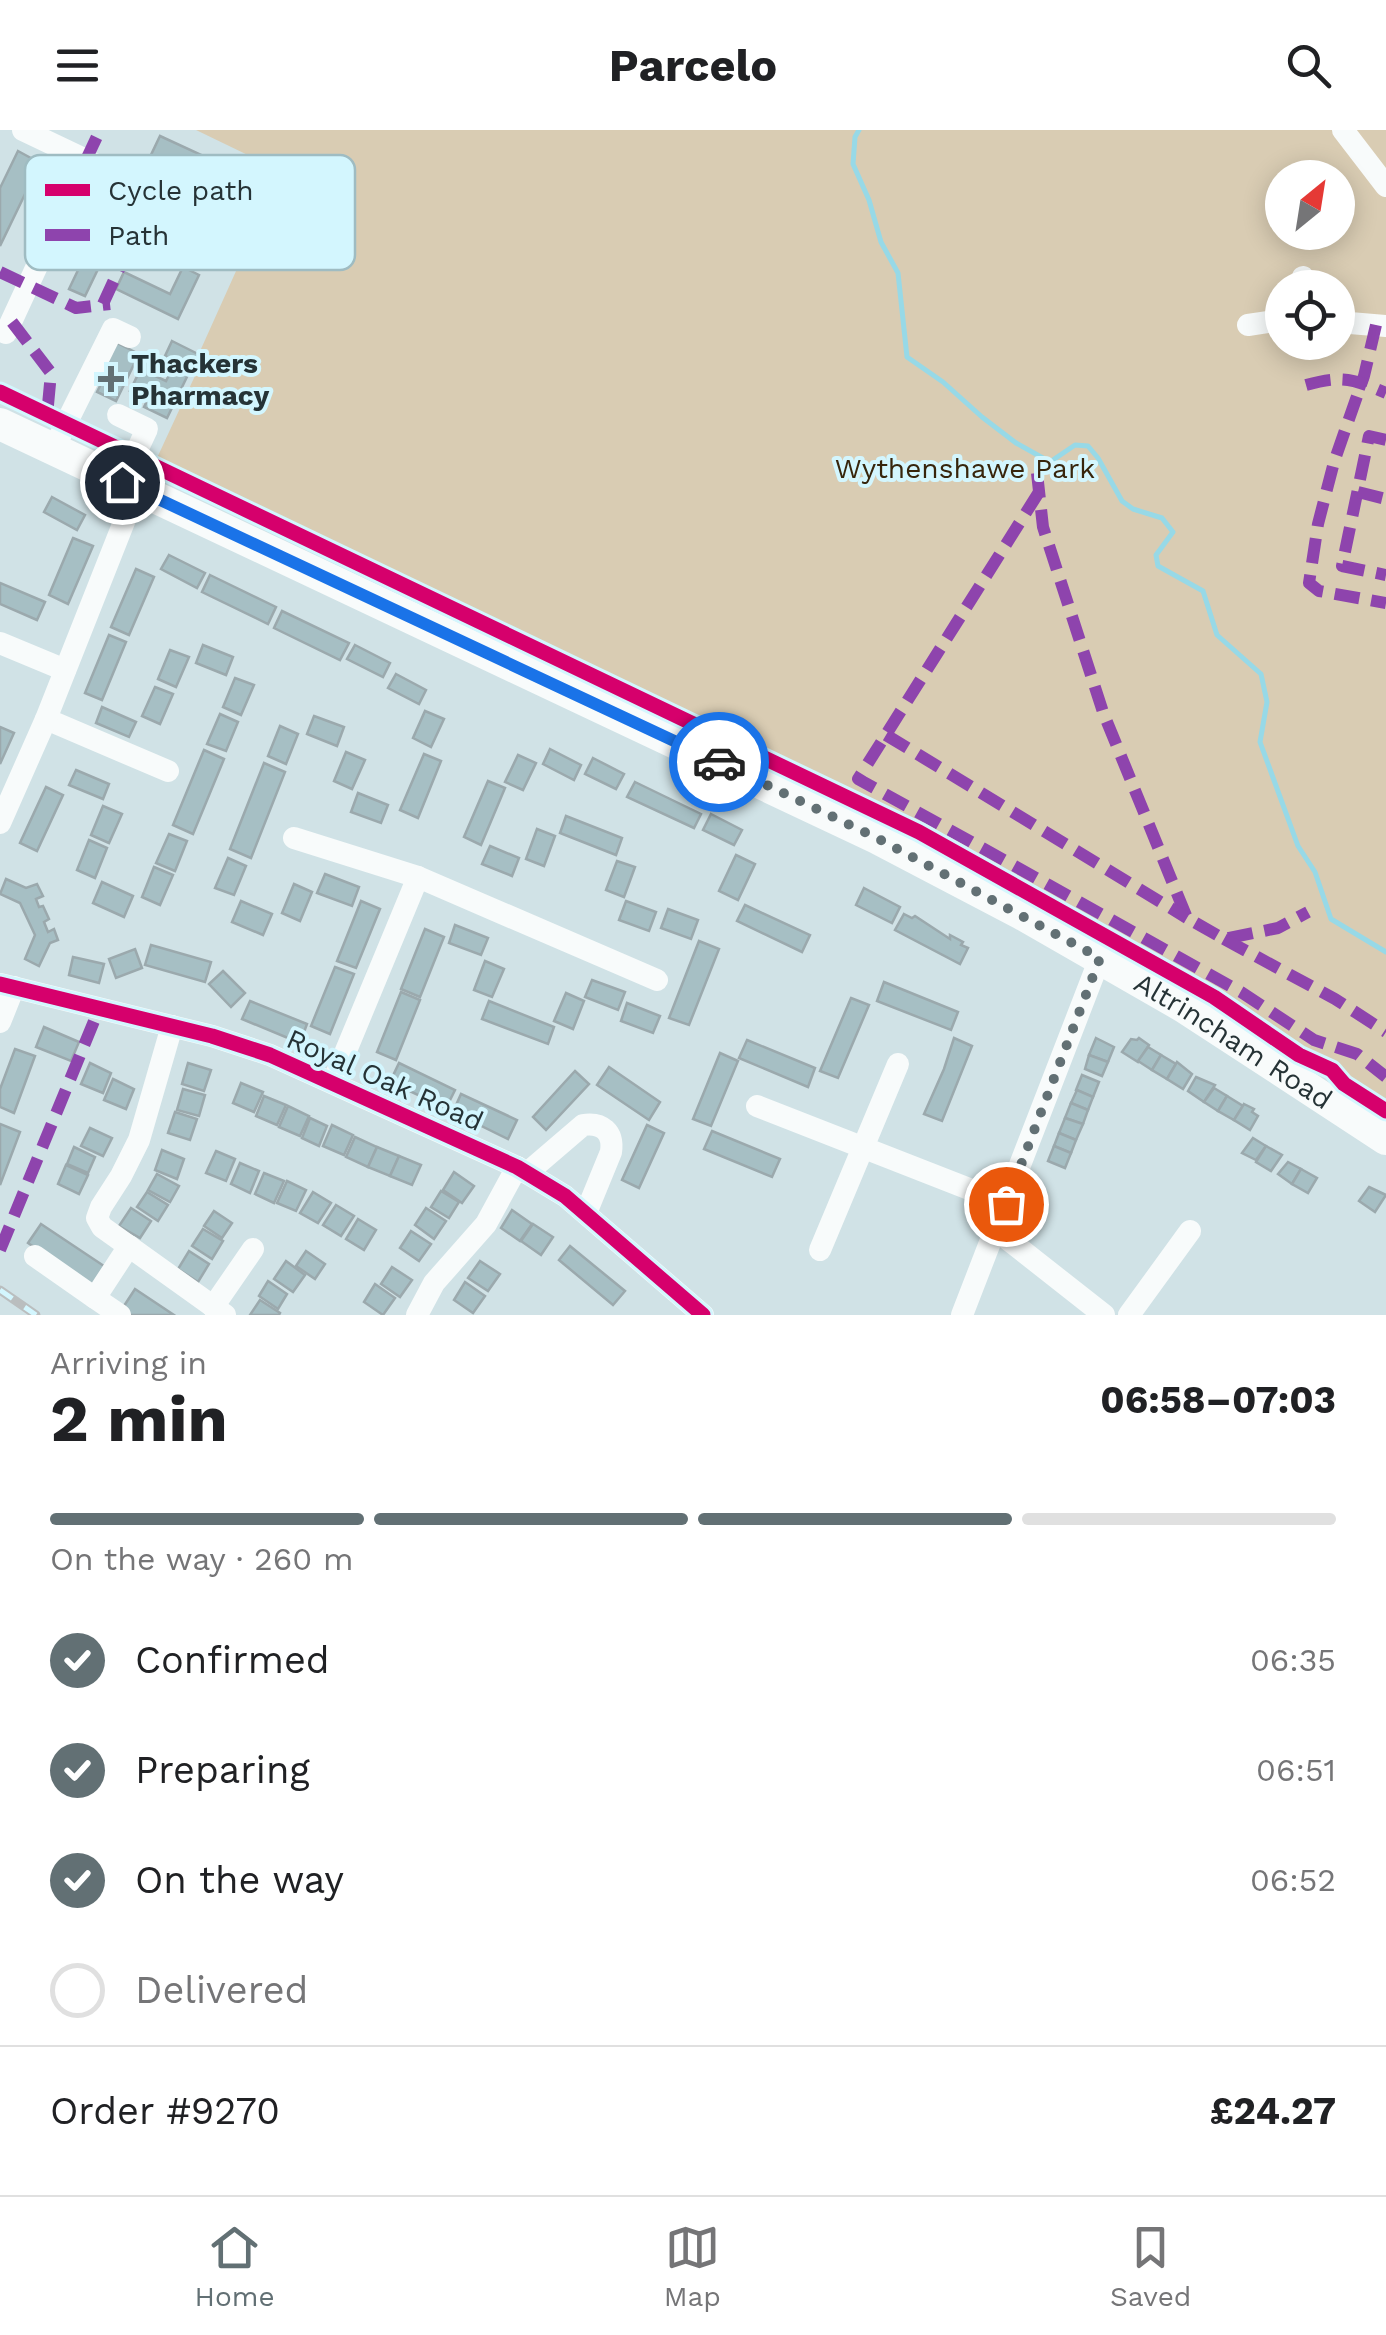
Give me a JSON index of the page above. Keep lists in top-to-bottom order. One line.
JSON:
{"streets":{"highway":["Altrincham Road"],"street":["Royal Oak Road"]},"parks":["Wythenshawe Park"],"places":{"health":["Thackers Pharmacy"]},"legend":["Cycle path","Path"],"north":"top right","page":{"header":"Parcelo","heading":["2 min","Arriving in","06:58–07:03"],"panel":["Order #9270","£24.27"],"bar":"On the way · 260 m","list":[["Confirmed","06:35"],["Preparing","06:51"],["On the way","06:52"],"Delivered"],"tabs":["Home","Map","Saved"]}}
